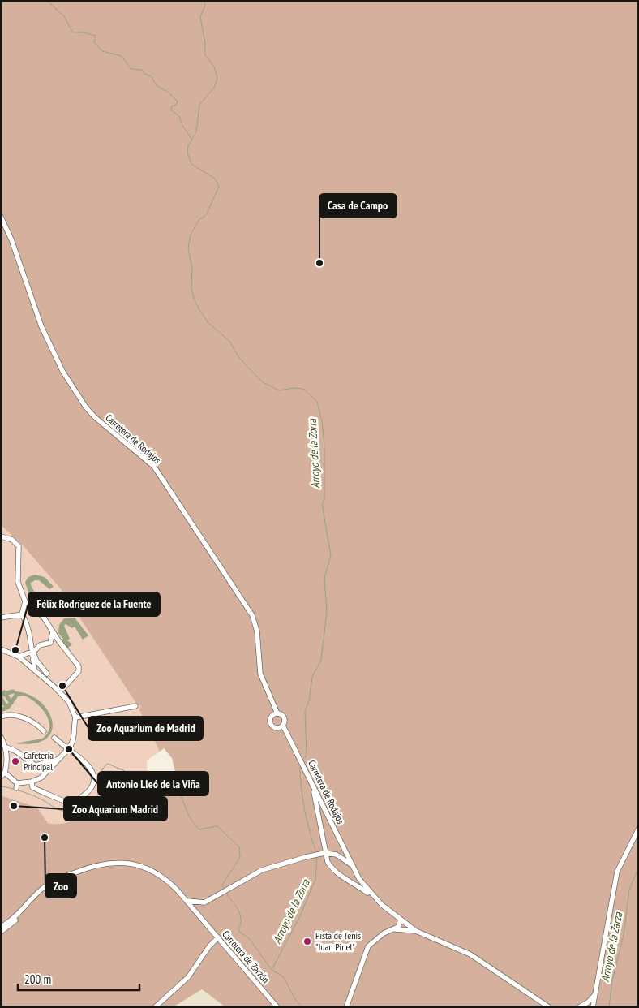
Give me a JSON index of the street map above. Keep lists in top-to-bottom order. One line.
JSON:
{"streets":{"street":["Carretera de Rodajos","Carretera de Zarzón"]},"water":["Arroyo de la Zorra","Arroyo de la Zarza"],"places":["Casa de Campo","Félix Rodríguez de la Fuente","Zoo Aquarium de Madrid","Antonio Lleó de la Viña","Cafetería Principal","Zoo Aquarium Madrid","Zoo","Pista de Tenis \"Juan Pinel\""],"scale_bar":"200 m"}
